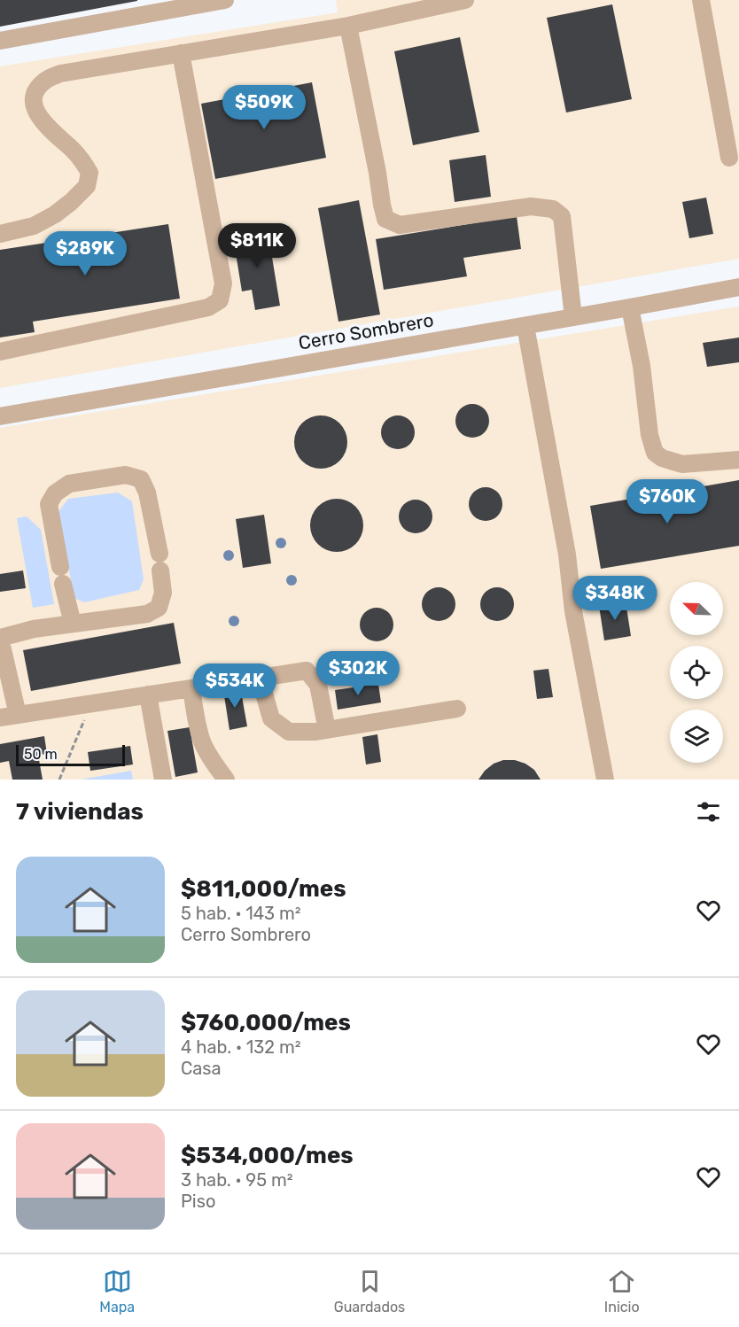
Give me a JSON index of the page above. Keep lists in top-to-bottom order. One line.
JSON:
{"streets":{"street":["Cerro Sombrero"]},"scale_bar":"50 m","north":"top left","page":{"price":["$509K","$811K","$289K","$760K","$348K","$302K","$534K"],"scale":"50 m","heading":"7 viviendas","list":[{"name":"$811,000/mes","note":"5 hab. · 143 m² · Cerro Sombrero"},{"name":"$760,000/mes","note":"4 hab. · 132 m² · Casa"},{"name":"$534,000/mes","note":"3 hab. · 95 m² · Piso"}],"tabs":["Mapa","Guardados","Inicio"]}}
